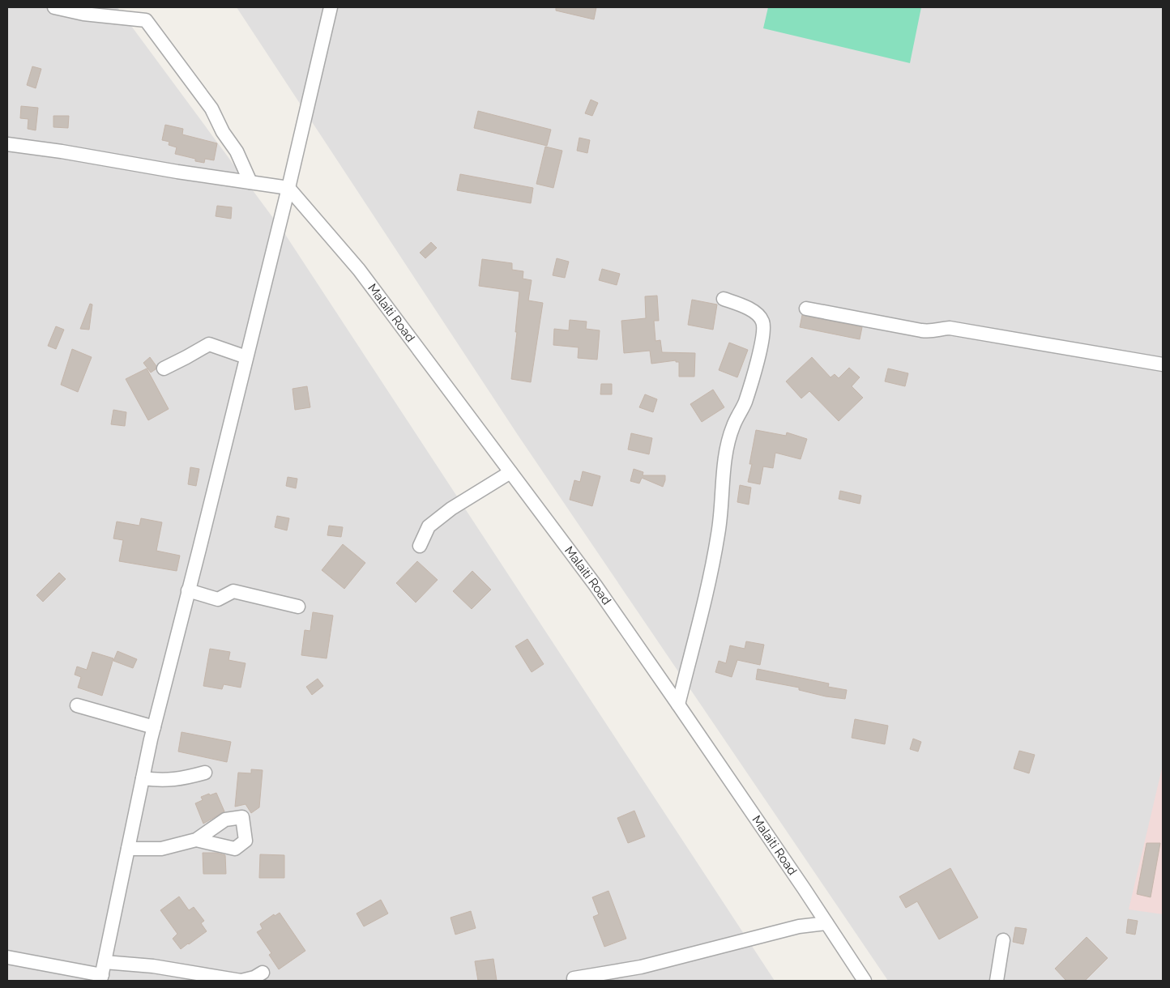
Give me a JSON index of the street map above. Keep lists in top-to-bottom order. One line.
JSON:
{"streets":{"street":["Malaiti Road"]}}
